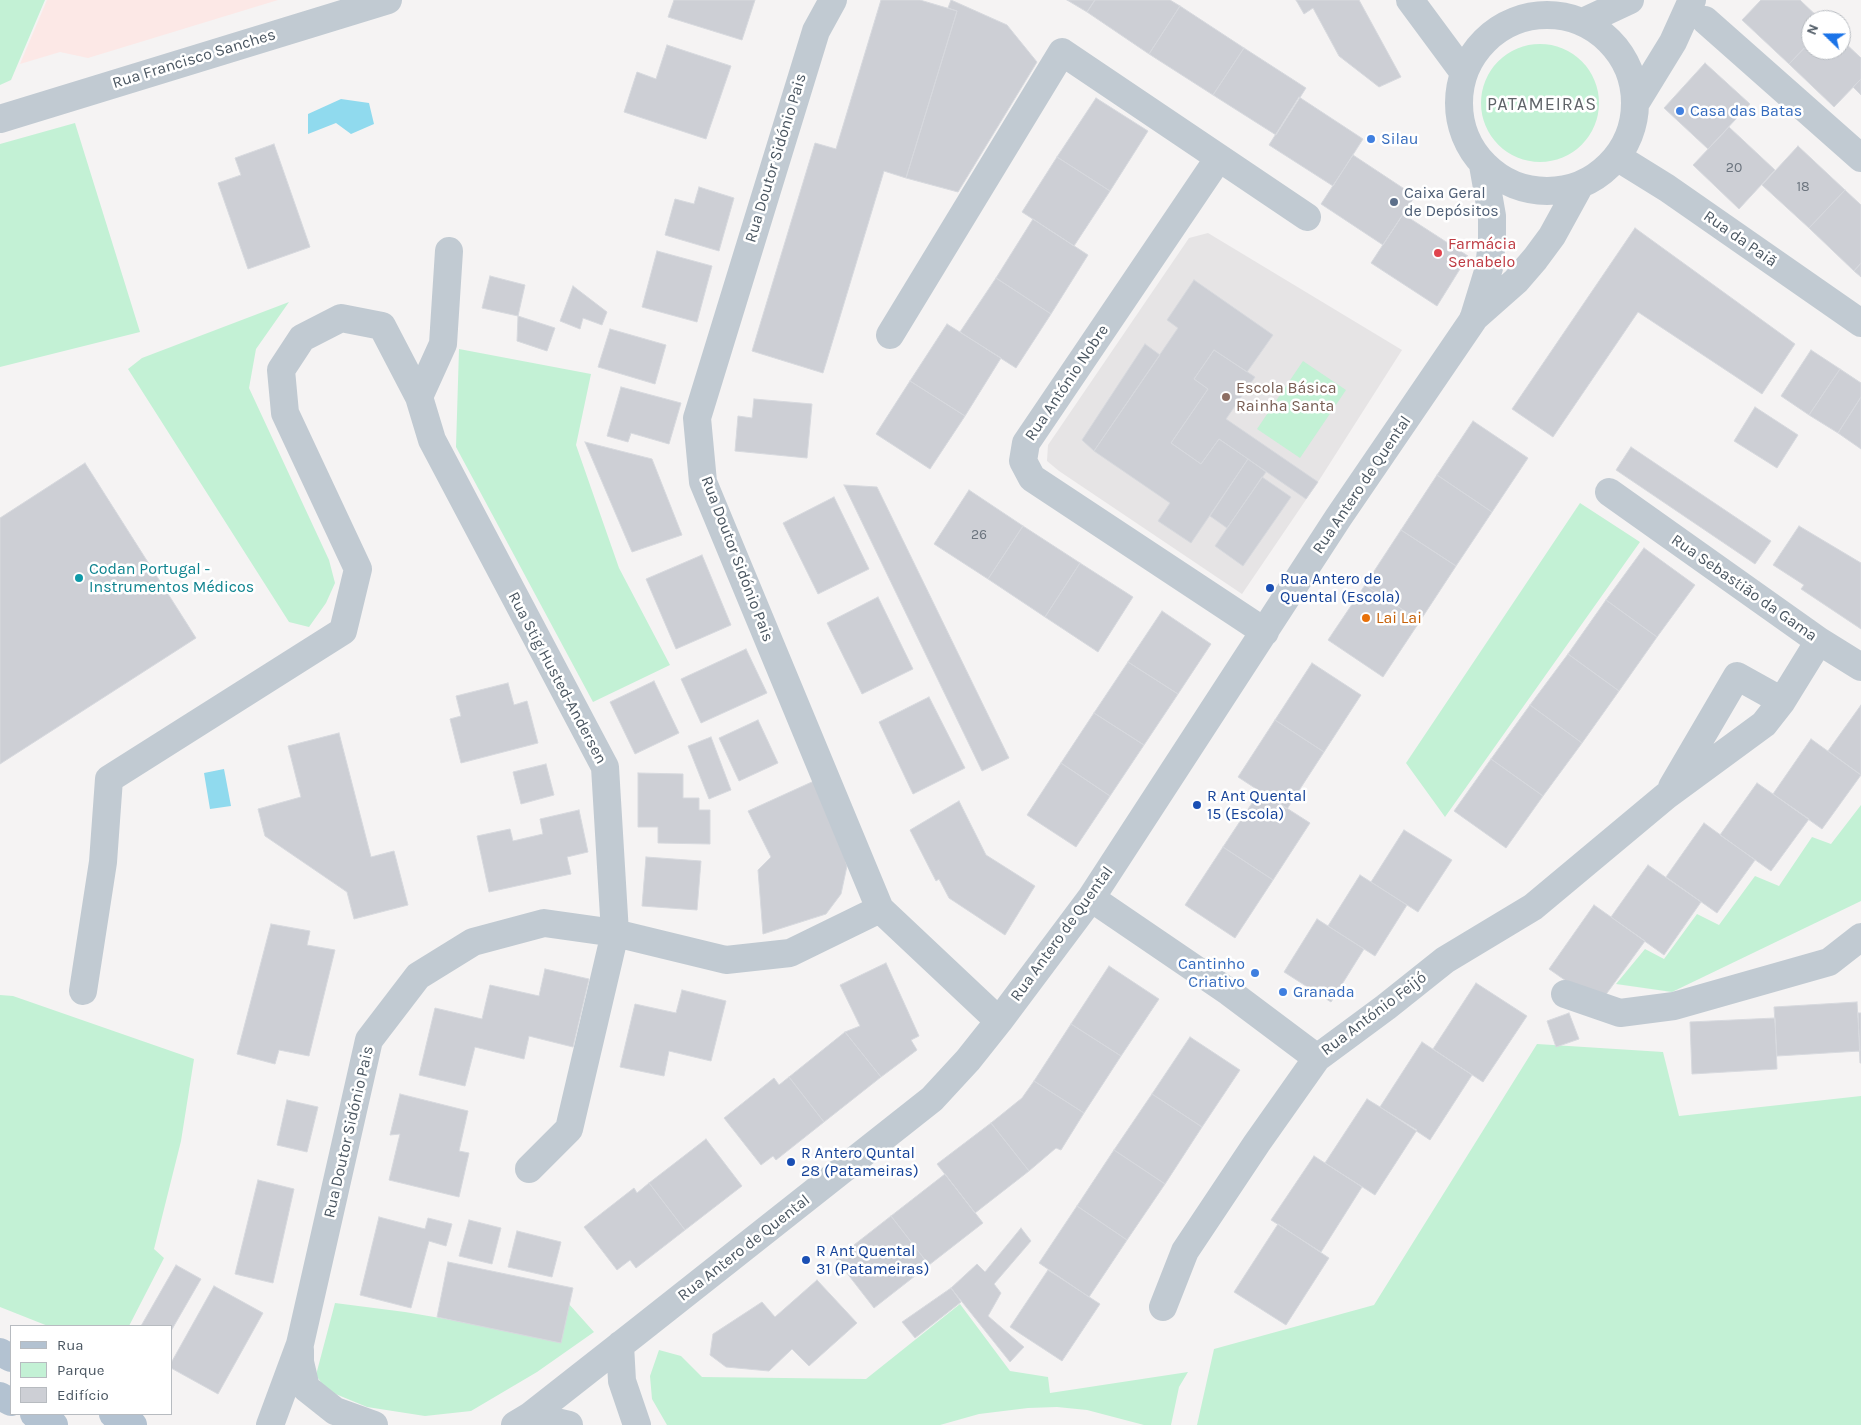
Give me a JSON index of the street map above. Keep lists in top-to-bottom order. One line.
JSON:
{"streets":{"street":["Rua Francisco Sanches","Rua Doutor Sidónio Pais","Rua da Paiã","Rua António Nobre","Rua Antero de Quental","Rua Sebastião da Gama","Rua Stig Husted-Andersen","Rua António Feijó"]},"crossings":[["Rua Doutor Sidónio Pais","Rua Antero de Quental"],["Rua Doutor Sidónio Pais","Rua Stig Husted-Andersen"],["Rua da Paiã","Rua Antero de Quental"],["Rua António Nobre","Rua Antero de Quental"],["Rua Sebastião da Gama","Rua António Feijó"]],"districts":["PATAMEIRAS"],"places":["Casa das Batas","Silau","Caixa Geral de Depósitos","Farmácia Senabelo","Escola Básica Rainha Santa","Codan Portugal - Instrumentos Médicos","Rua Antero de Quental (Escola)","Lai Lai","R Ant Quental 15 (Escola)","Cantinho Criativo","Granada","R Antero Quntal 28 (Patameiras)","R Ant Quental 31 (Patameiras)"],"house_numbers":["20","18","26"],"legend":["Rua","Parque","Edifício"],"north":"left"}
